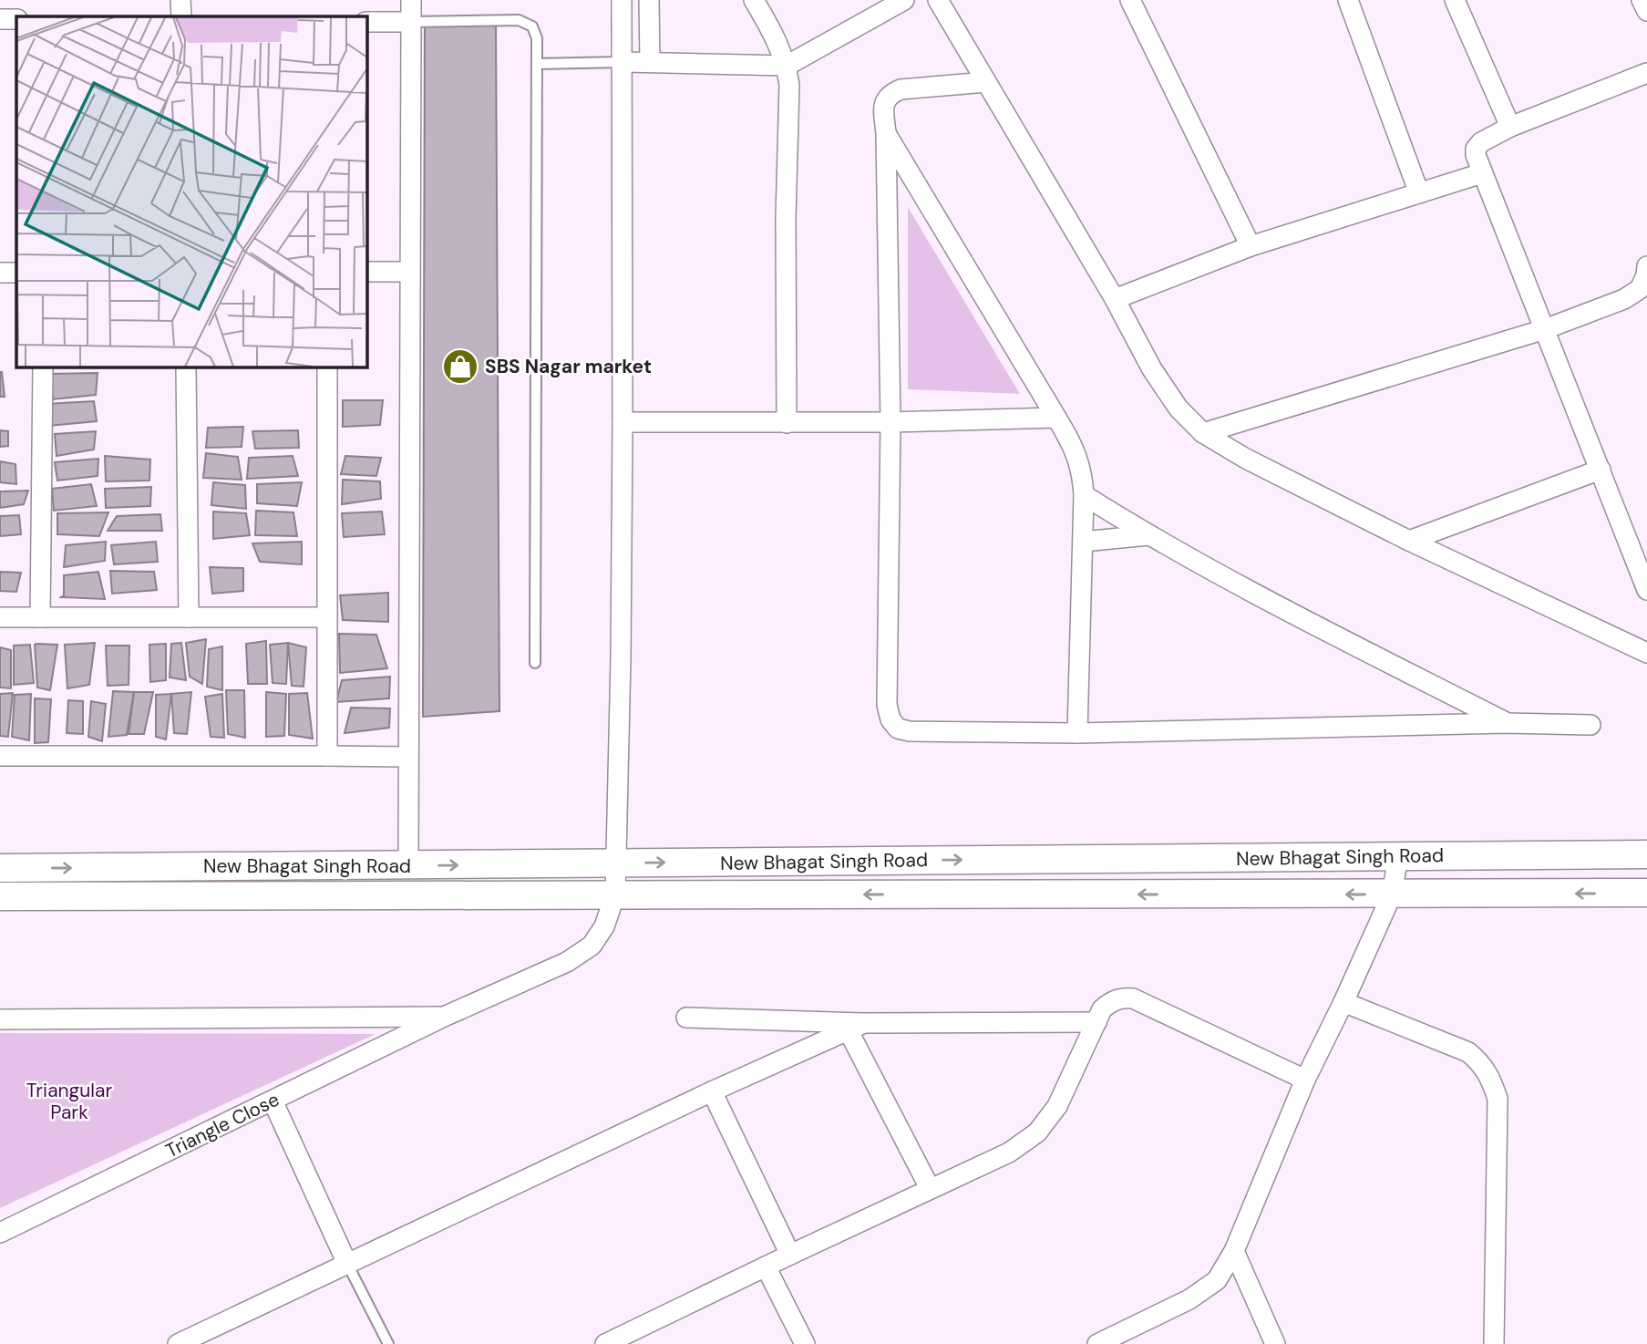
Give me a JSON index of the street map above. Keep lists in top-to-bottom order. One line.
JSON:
{"streets":{"street":["New Bhagat Singh Road","Triangle Close"]},"crossings":[["New Bhagat Singh Road","Triangle Close"]],"parks":["Triangular Park"],"places":{"shop":["SBS Nagar market"]}}
